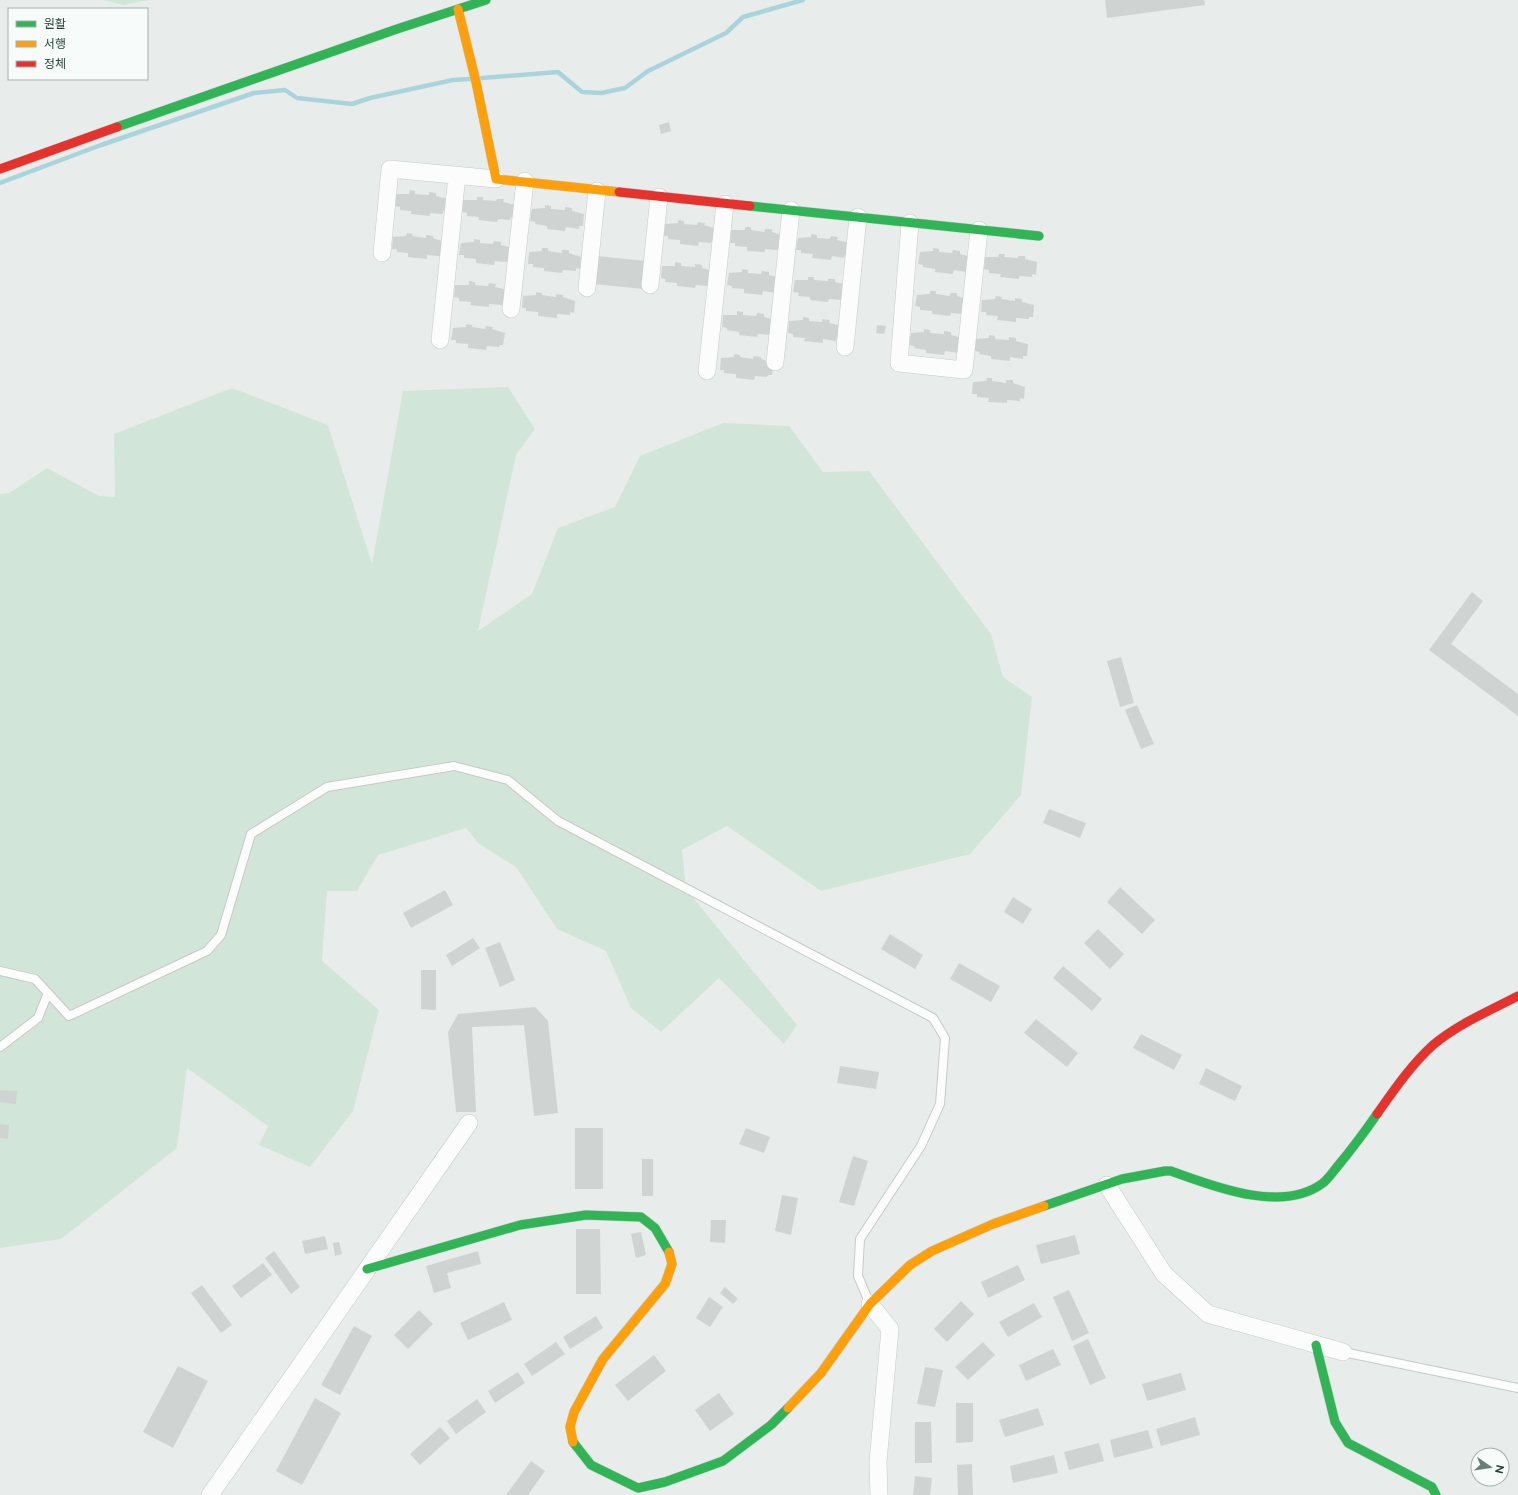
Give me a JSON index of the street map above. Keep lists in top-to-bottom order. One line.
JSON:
{"legend":["원활","서행","정체"],"north":"right"}
